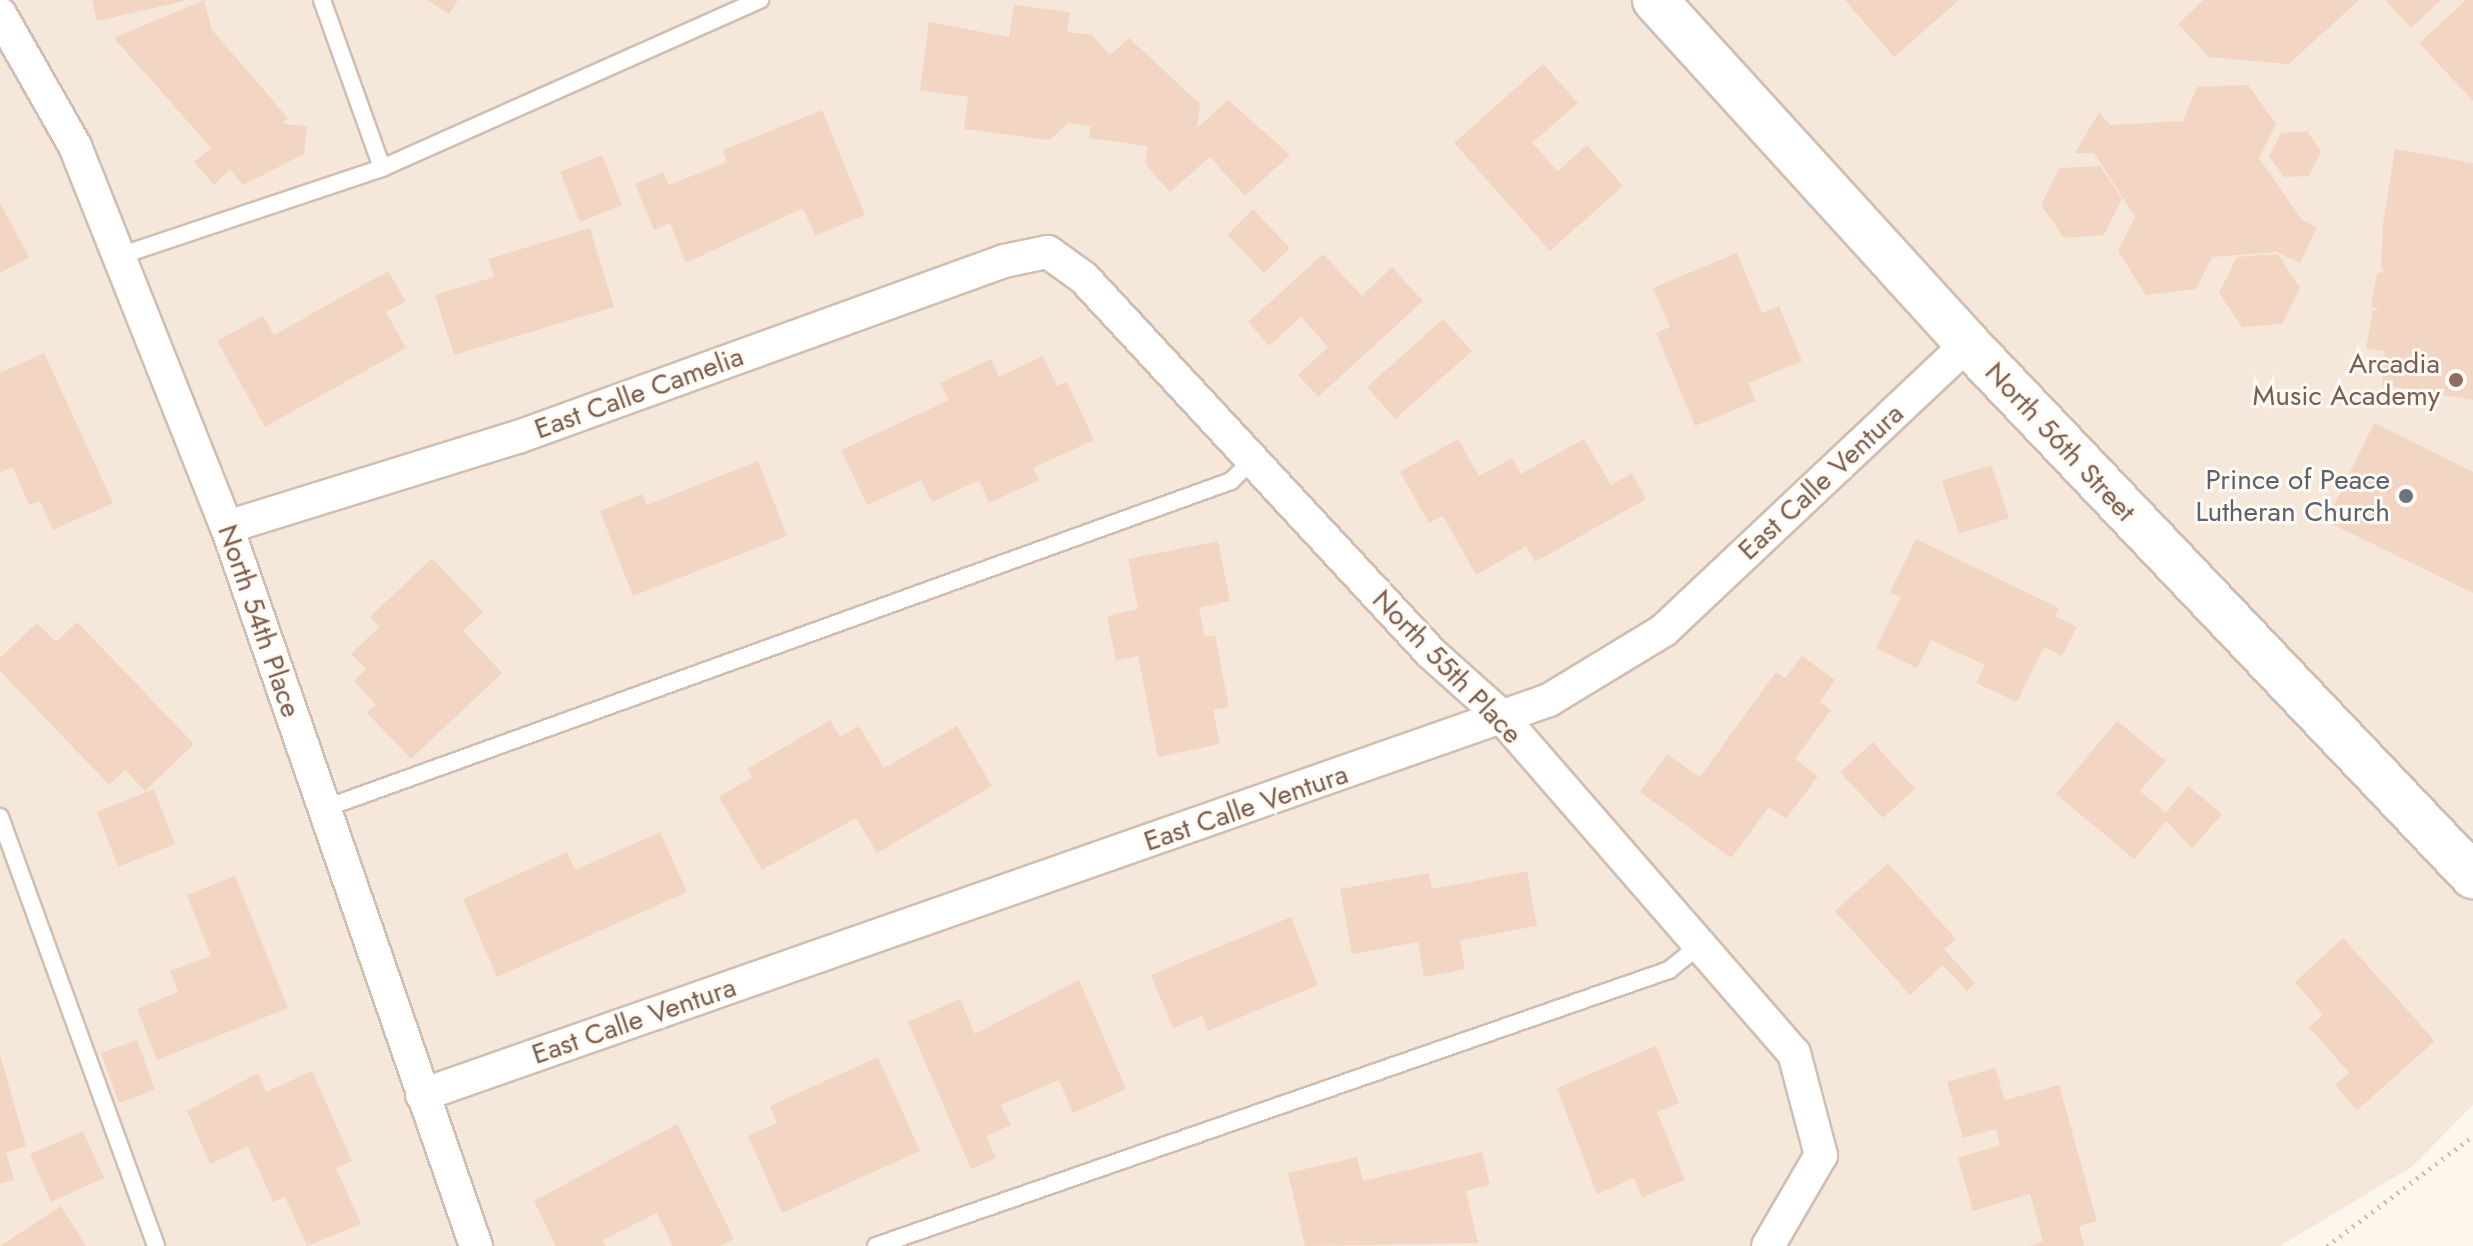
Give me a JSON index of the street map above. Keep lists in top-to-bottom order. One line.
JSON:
{"streets":{"main road":["North 56th Street"],"street":["East Calle Camelia","East Calle Ventura","North 54th Place","North 55th Place"]},"crossings":[["East Calle Camelia","North 54th Place"],["East Calle Camelia","North 55th Place"],["North 56th Street","East Calle Ventura"],["East Calle Ventura","North 54th Place"],["East Calle Ventura","North 55th Place"]],"places":["Arcadia Music Academy","Prince of Peace Lutheran Church"]}
